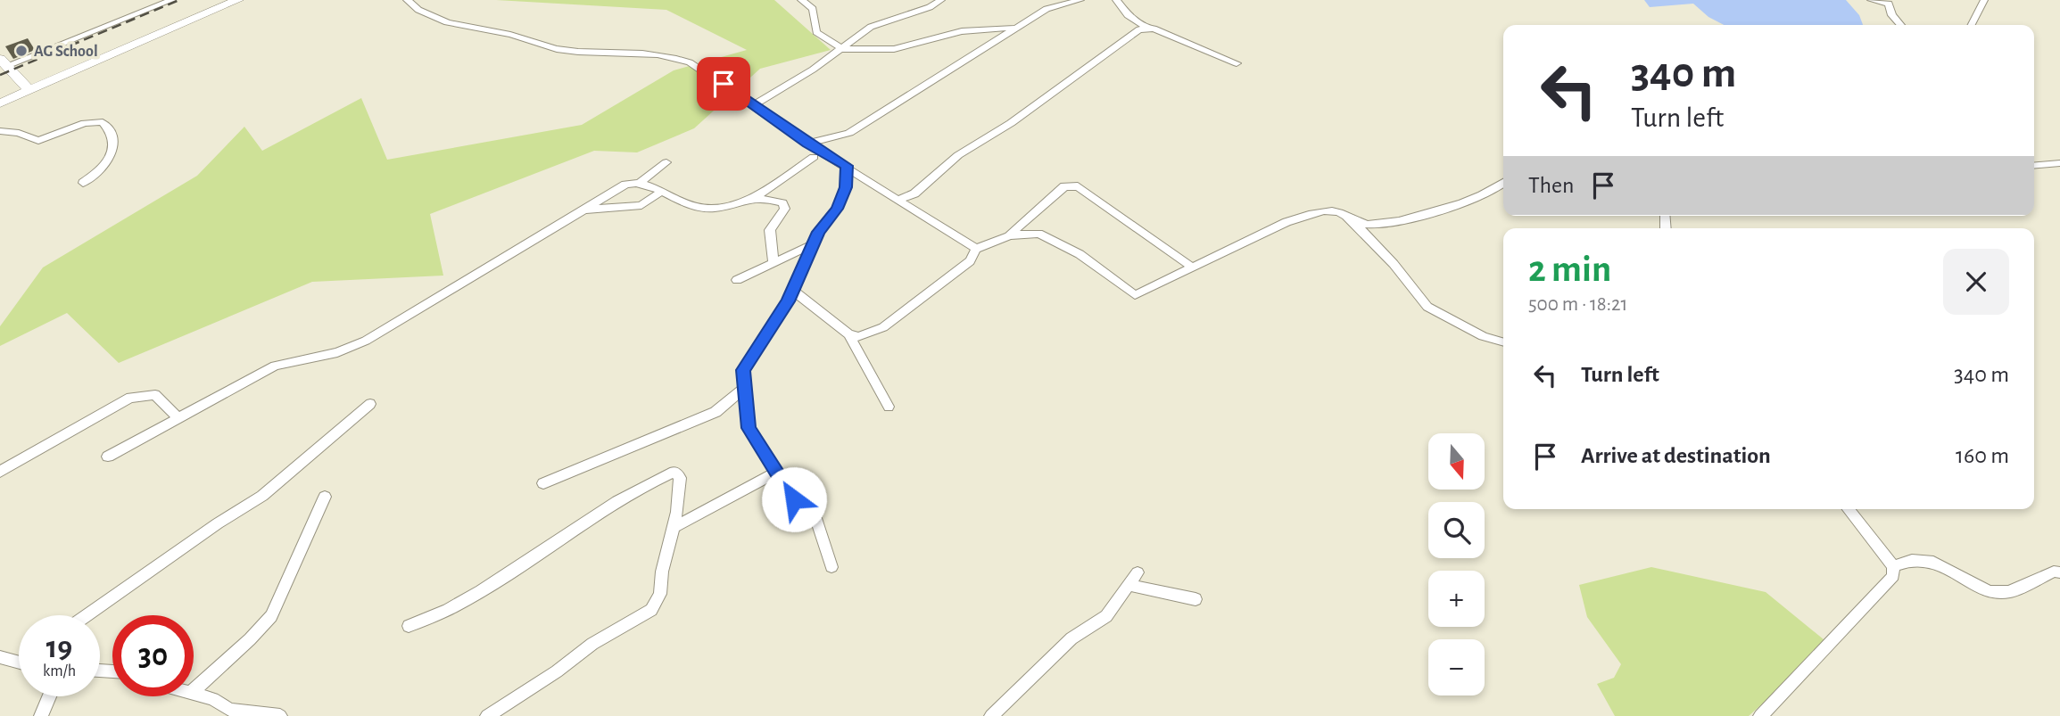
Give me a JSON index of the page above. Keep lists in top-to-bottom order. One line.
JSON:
{"places":["AG School"],"north":"bottom","page":{"turn":["340 m","Turn left"],"then":"Then","heading":["2 min","500 m · 18:21"],"list":[{"name":"Turn left","value":"340 m"},{"name":"Arrive at destination","value":"160 m"}],"map_buttons":["+","−"],"speed":"19 km/h","limit":"30"}}
